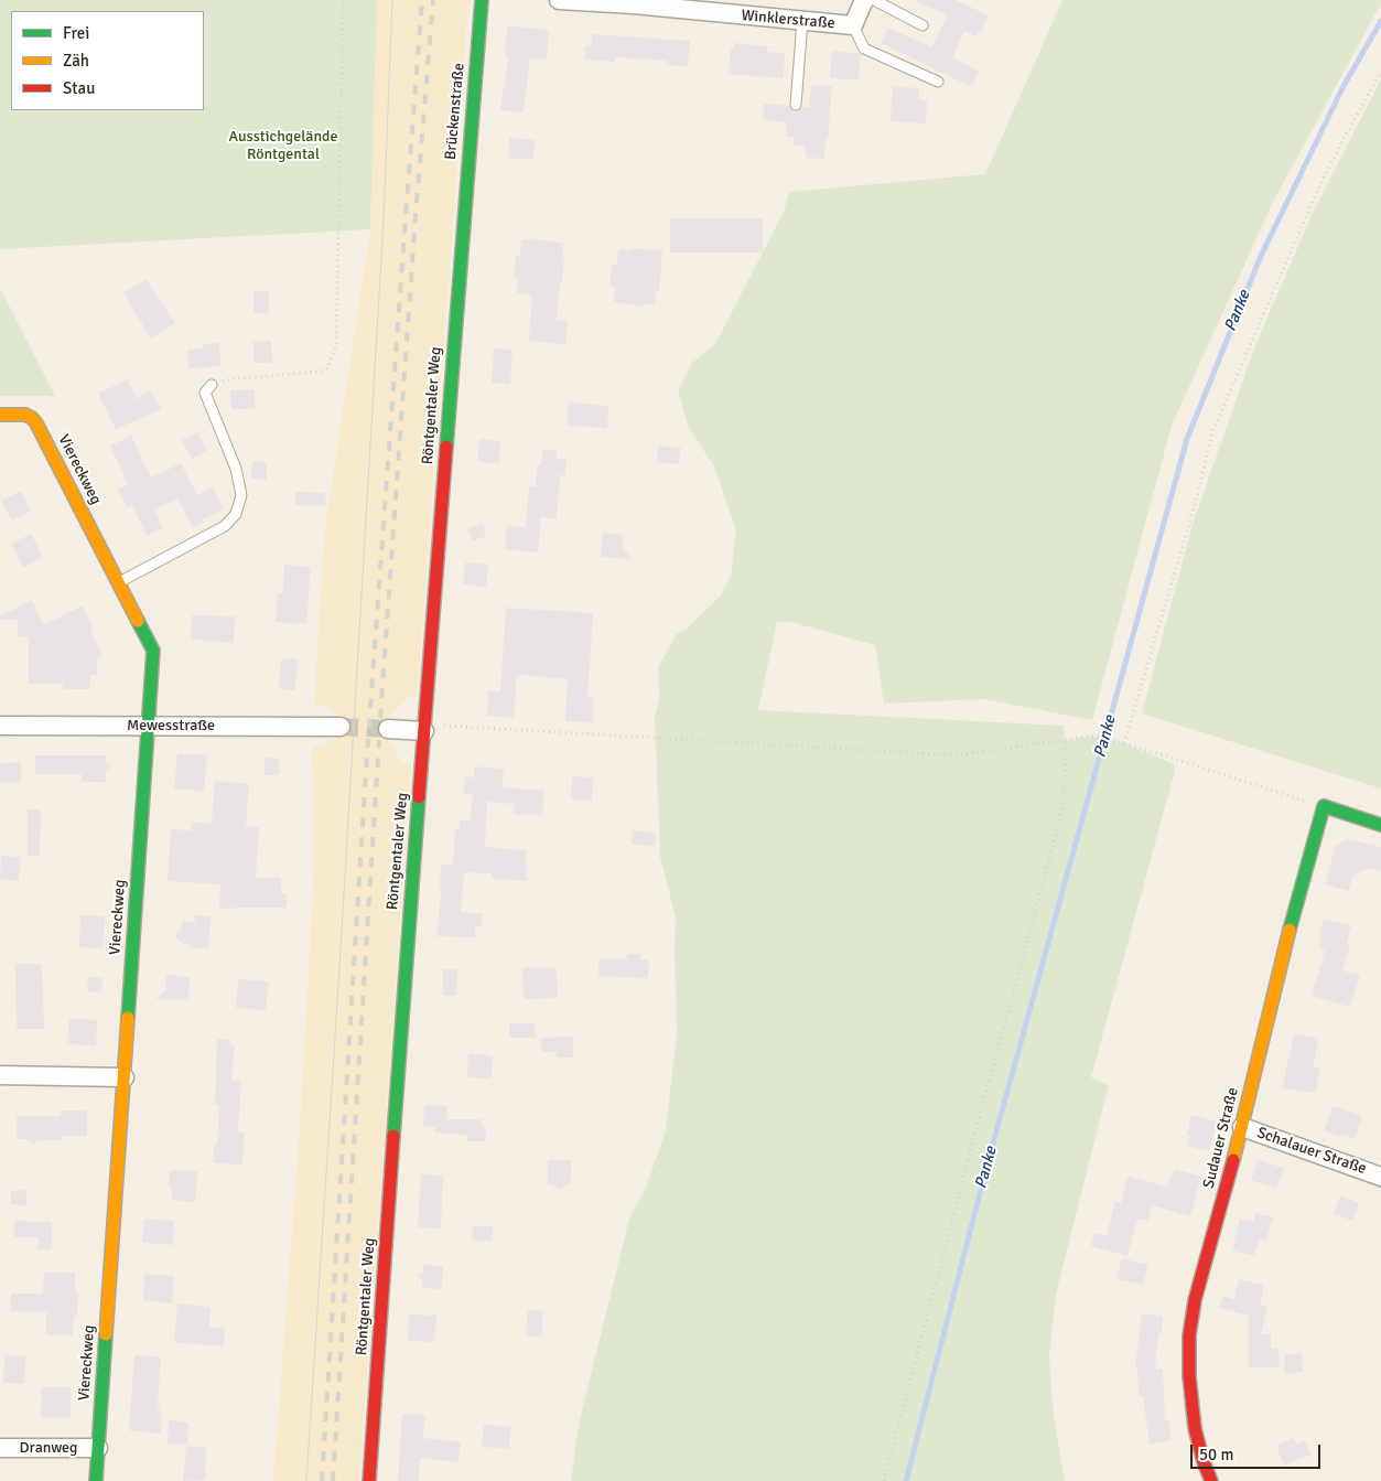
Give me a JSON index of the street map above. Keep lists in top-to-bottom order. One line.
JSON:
{"streets":{"street":["Winklerstraße","Brückenstraße","Röntgentaler Weg","Viereckweg","Mewesstraße","Sudauer Straße","Schalauer Straße","Dranweg"]},"crossings":[["Brückenstraße","Röntgentaler Weg"],["Viereckweg","Mewesstraße"],["Viereckweg","Dranweg"],["Sudauer Straße","Schalauer Straße"]],"water":["Panke"],"parks":["Ausstichgelände Röntgental"],"legend":["Frei","Zäh","Stau"],"scale_bar":"50 m"}
